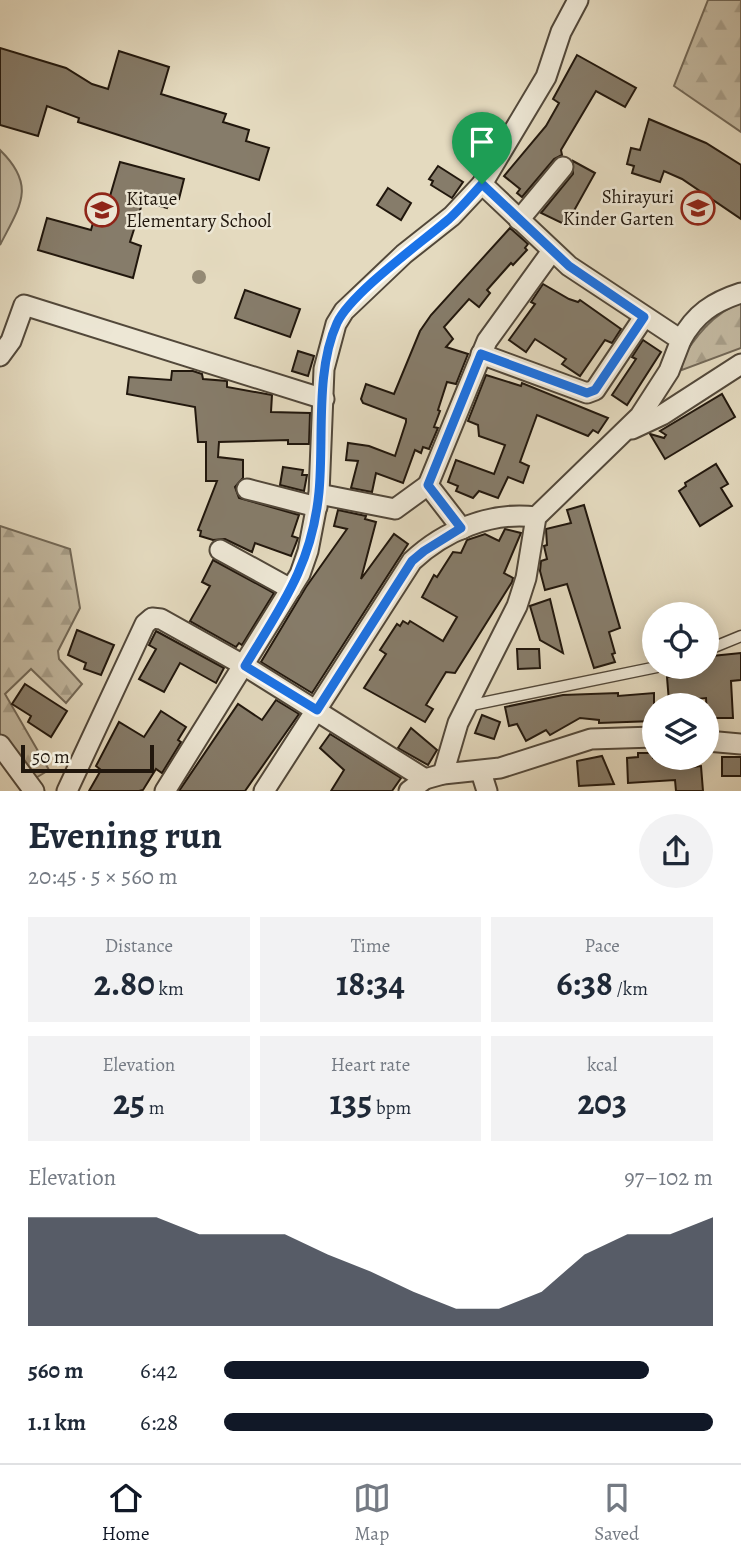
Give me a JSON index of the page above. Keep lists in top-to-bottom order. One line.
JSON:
{"places":{"school or university":["Shirayuri Kinder Garten","Kitaue Elementary School"]},"scale_bar":"50 m","page":{"scale":"50 m","heading":["Evening run","20:45 · 5 × 560 m"],"stats":[["Distance","2.80 km"],["Time","18:34"],["Pace","6:38 /km"],["Elevation","25 m"],["Heart rate","135 bpm"],["kcal","203"]],"chart":["Elevation","97–102 m"],"list":[{"name":"560 m","note":"6:42"},{"name":"1.1 km","note":"6:28"}],"tabs":["Home","Map","Saved"]}}
